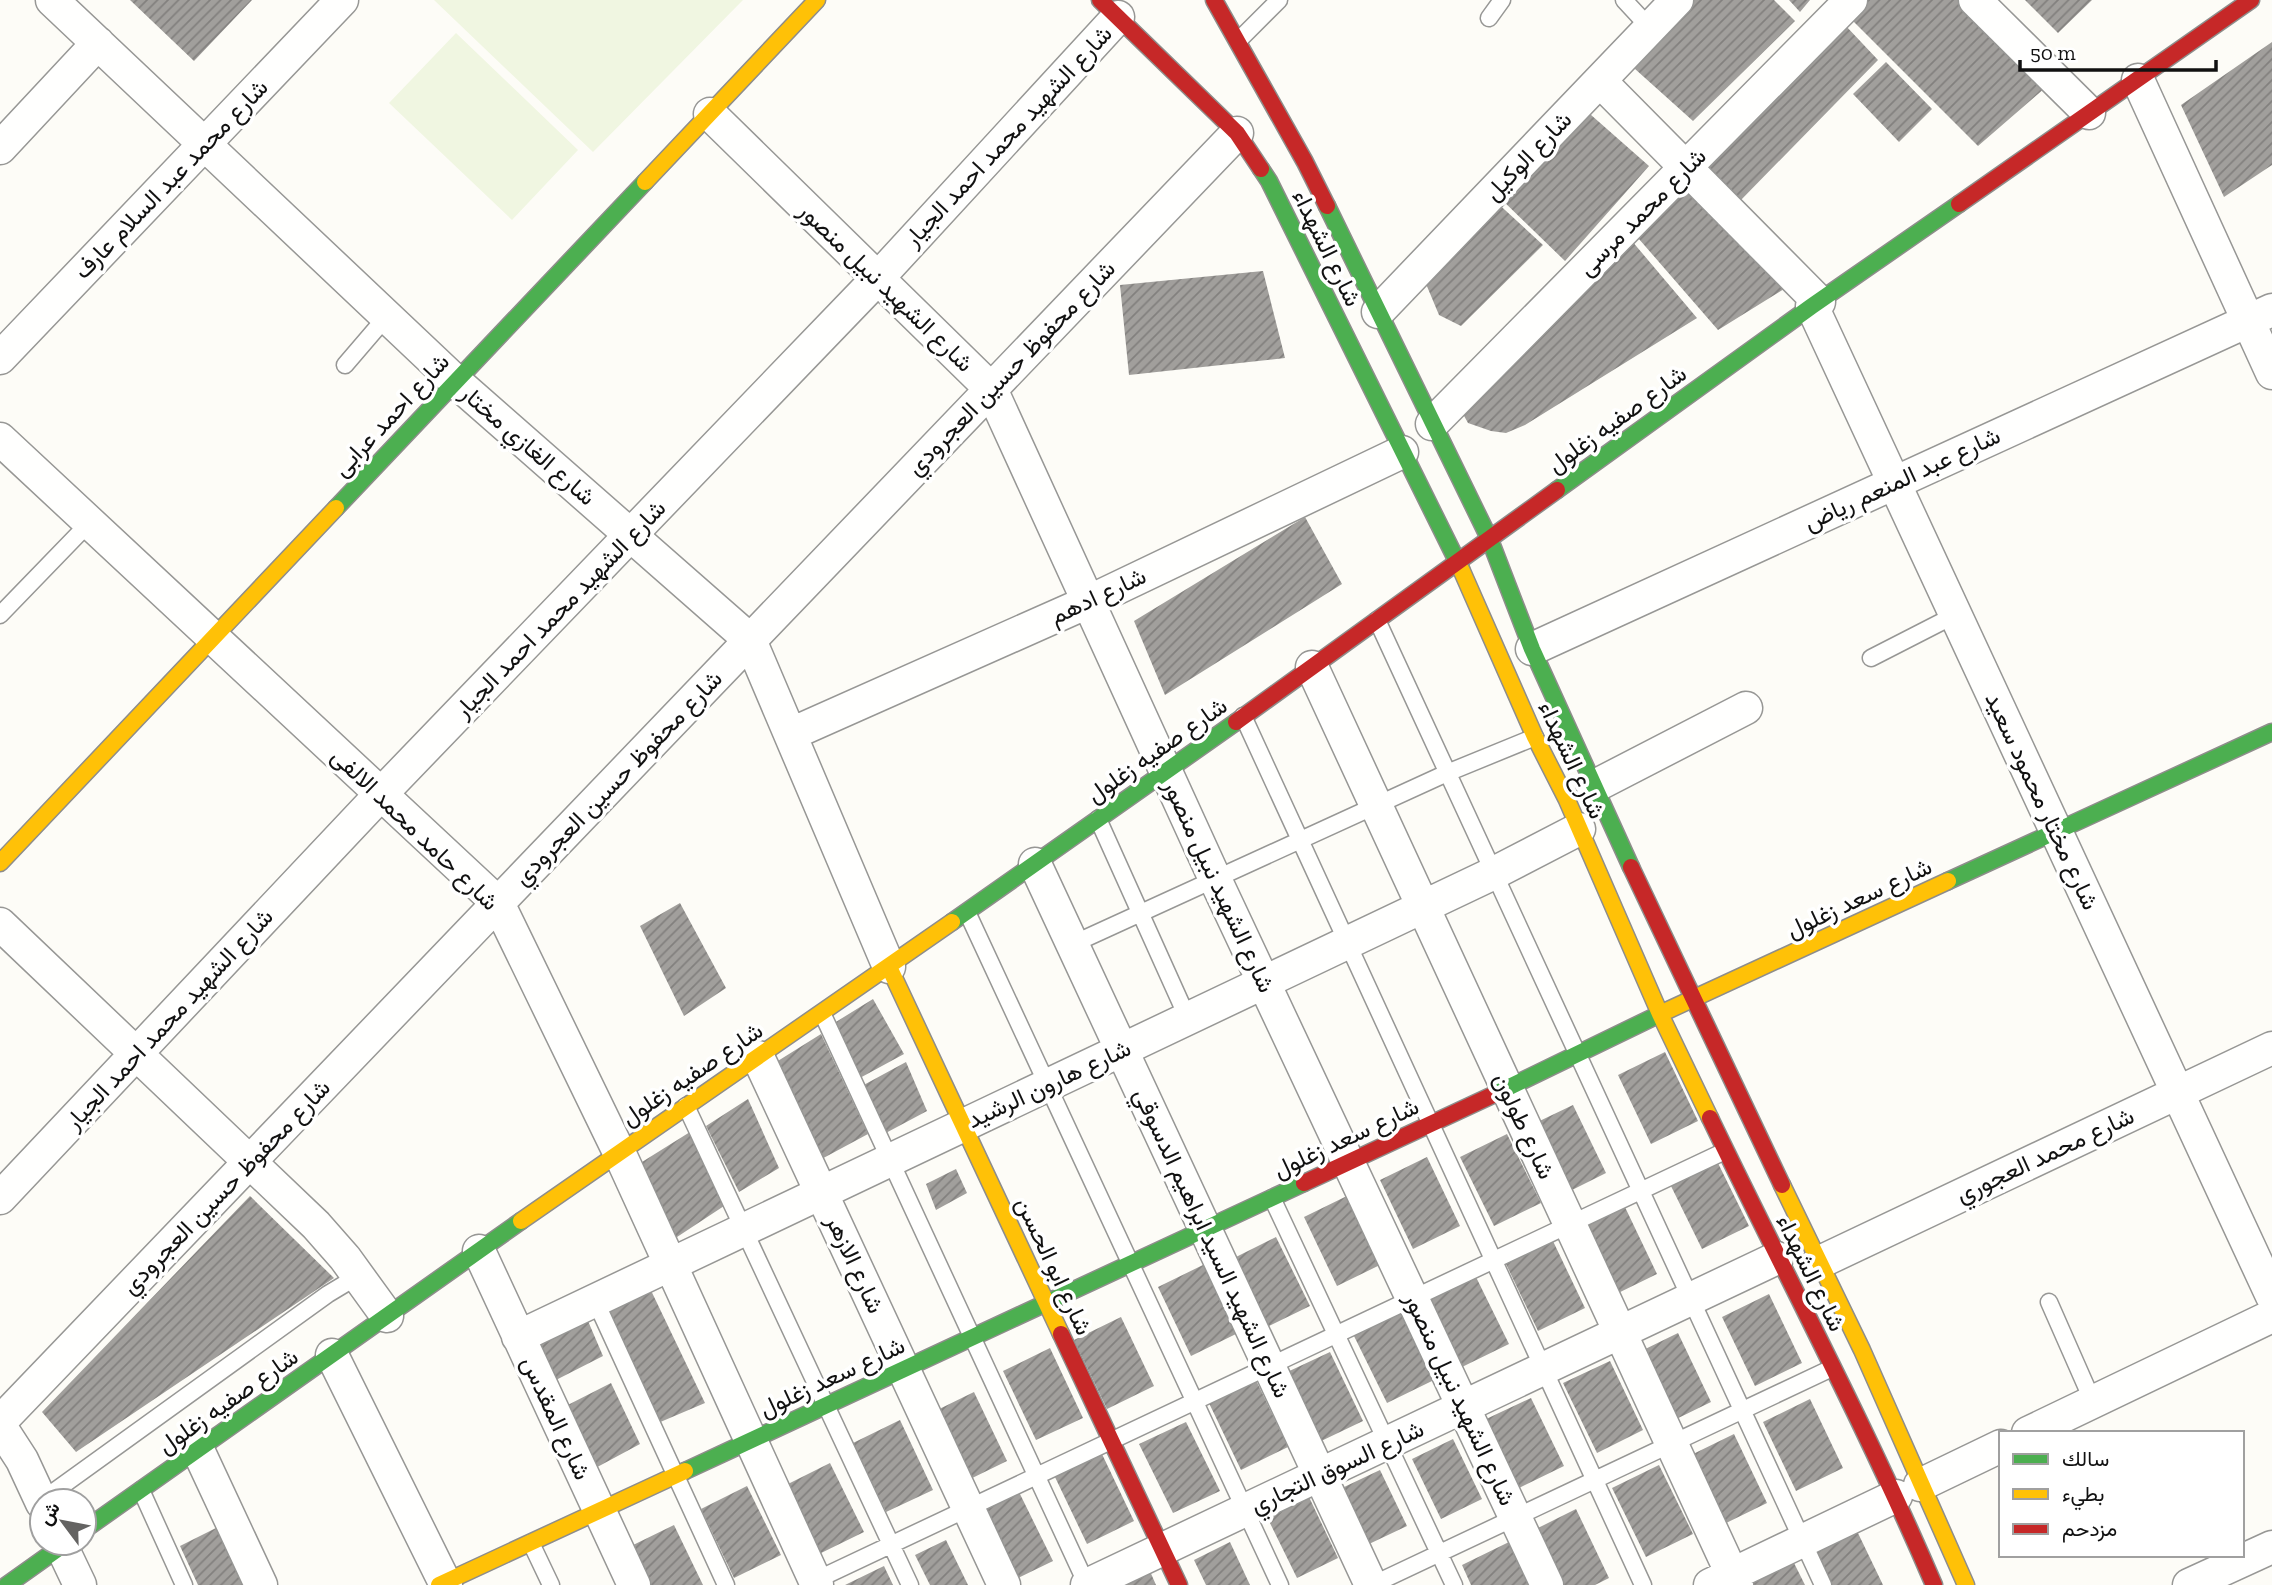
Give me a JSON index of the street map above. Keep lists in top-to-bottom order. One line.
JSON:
{"streets":{"main road":["شارع الشهداء","شارع احمد عرابى","شارع صفيه زغلول","شارع سعد زغلول","شارع ابو الحسن"],"street":["شارع الشهيد محمد احمد الجيار","شارع الوكيل","شارع محمد عبد السلام عارف","شارع محمد مرسى","شارع الشهيد نبيل منصور","شارع محفوظ حسين العجرودي","شارع الغازي مختار","شارع عبد المنعم رياض","شارع ادهم","شارع مختار محمود سعيد","شارع حامد محمد الالفى","شارع هارون الرشيد","شارع طولون","شارع محمد العجوري","شارع الشهيد السيد ابراهيم الدسوقي","شارع الازهر","شارع المقدس","شارع السوق التجاري"]},"crossings":[["شارع الشهيد محمد احمد الجيار","شارع الشهداء"],["شارع الشهيد محمد احمد الجيار","شارع الشهيد نبيل منصور"],["شارع الشهيد محمد احمد الجيار","شارع الغازي مختار"],["شارع الشهيد محمد احمد الجيار","شارع حامد محمد الالفى"],["شارع الوكيل","شارع الشهداء"],["شارع الوكيل","شارع مختار محمود سعيد"],["شارع محمد عبد السلام عارف","شارع الغازي مختار"],["شارع محمد مرسى","شارع الشهداء"],["شارع محمد مرسى","شارع مختار محمود سعيد"],["شارع الشهداء","شارع محفوظ حسين العجرودي"],["شارع الشهداء","شارع صفيه زغلول"],["شارع الشهداء","شارع عبد المنعم رياض"],["شارع الشهداء","شارع ادهم"],["شارع الشهداء","شارع سعد زغلول"],["شارع الشهداء","شارع هارون الرشيد"],["شارع الشهداء","شارع محمد العجوري"],["شارع الشهداء","شارع السوق التجاري"],["شارع الشهيد نبيل منصور","شارع محفوظ حسين العجرودي"],["شارع الشهيد نبيل منصور","شارع احمد عرابى"],["شارع الشهيد نبيل منصور","شارع صفيه زغلول"],["شارع الشهيد نبيل منصور","شارع ادهم"],["شارع الشهيد نبيل منصور","شارع سعد زغلول"],["شارع الشهيد نبيل منصور","شارع هارون الرشيد"],["شارع الشهيد نبيل منصور","شارع السوق التجاري"],["شارع محفوظ حسين العجرودي","شارع الغازي مختار"],["شارع محفوظ حسين العجرودي","شارع حامد محمد الالفى"],["شارع احمد عرابى","شارع الغازي مختار"],["شارع احمد عرابى","شارع حامد محمد الالفى"],["شارع صفيه زغلول","شارع الغازي مختار"],["شارع صفيه زغلول","شارع مختار محمود سعيد"],["شارع صفيه زغلول","شارع حامد محمد الالفى"],["شارع صفيه زغلول","شارع طولون"],["شارع صفيه زغلول","شارع الشهيد السيد ابراهيم الدسوقي"],["شارع صفيه زغلول","شارع الازهر"],["شارع صفيه زغلول","شارع ابو الحسن"],["شارع صفيه زغلول","شارع المقدس"],["شارع الغازي مختار","شارع ادهم"],["شارع الغازي مختار","شارع ابو الحسن"],["شارع عبد المنعم رياض","شارع مختار محمود سعيد"],["شارع مختار محمود سعيد","شارع سعد زغلول"],["شارع مختار محمود سعيد","شارع محمد العجوري"],["شارع حامد محمد الالفى","شارع سعد زغلول"],["شارع حامد محمد الالفى","شارع هارون الرشيد"],["شارع سعد زغلول","شارع طولون"],["شارع سعد زغلول","شارع الشهيد السيد ابراهيم الدسوقي"],["شارع سعد زغلول","شارع الازهر"],["شارع سعد زغلول","شارع ابو الحسن"],["شارع سعد زغلول","شارع المقدس"],["شارع هارون الرشيد","شارع طولون"],["شارع هارون الرشيد","شارع الشهيد السيد ابراهيم الدسوقي"],["شارع هارون الرشيد","شارع الازهر"],["شارع هارون الرشيد","شارع ابو الحسن"],["شارع هارون الرشيد","شارع المقدس"],["شارع طولون","شارع السوق التجاري"],["شارع الشهيد السيد ابراهيم الدسوقي","شارع السوق التجاري"],["شارع ابو الحسن","شارع السوق التجاري"]],"legend":["سالك","بطيء","مزدحم"],"scale_bar":"50 m","north":"top left"}
